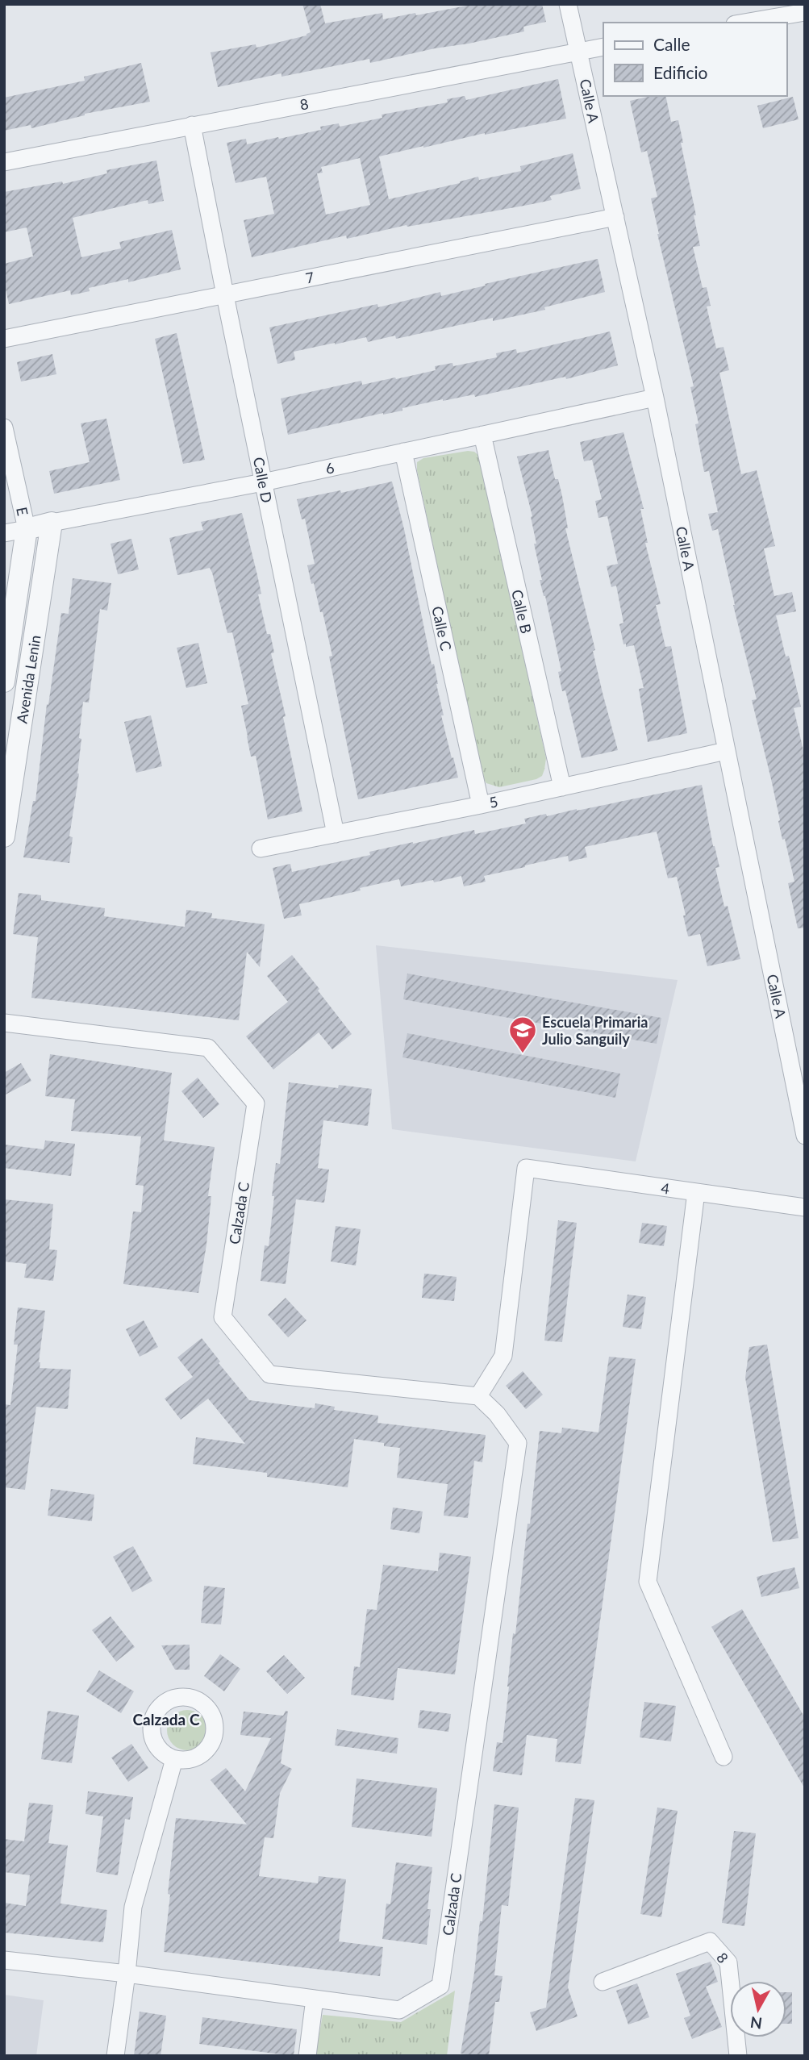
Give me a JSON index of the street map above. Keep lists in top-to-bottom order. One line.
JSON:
{"streets":{"street":["Calle A","8","7","6","Calle D","E","Calle B","Calle C","Avenida Lenin","5","4","Calzada C"]},"crossings":[["Calle A","8"],["Calle A","7"],["Calle A","6"],["Calle A","5"],["8","Calle D"],["7","Calle D"],["6","Calle D"],["6","E"],["6","Calle B"],["6","Calle C"],["6","Avenida Lenin"],["Calle D","5"],["E","Avenida Lenin"],["Calle B","5"],["Calle C","5"],["4","Calzada C"]],"districts":["Calzada C"],"places":{"school or university":["Escuela Primaria Julio Sanguily"]},"legend":["Calle","Edificio"],"north":"bottom"}
